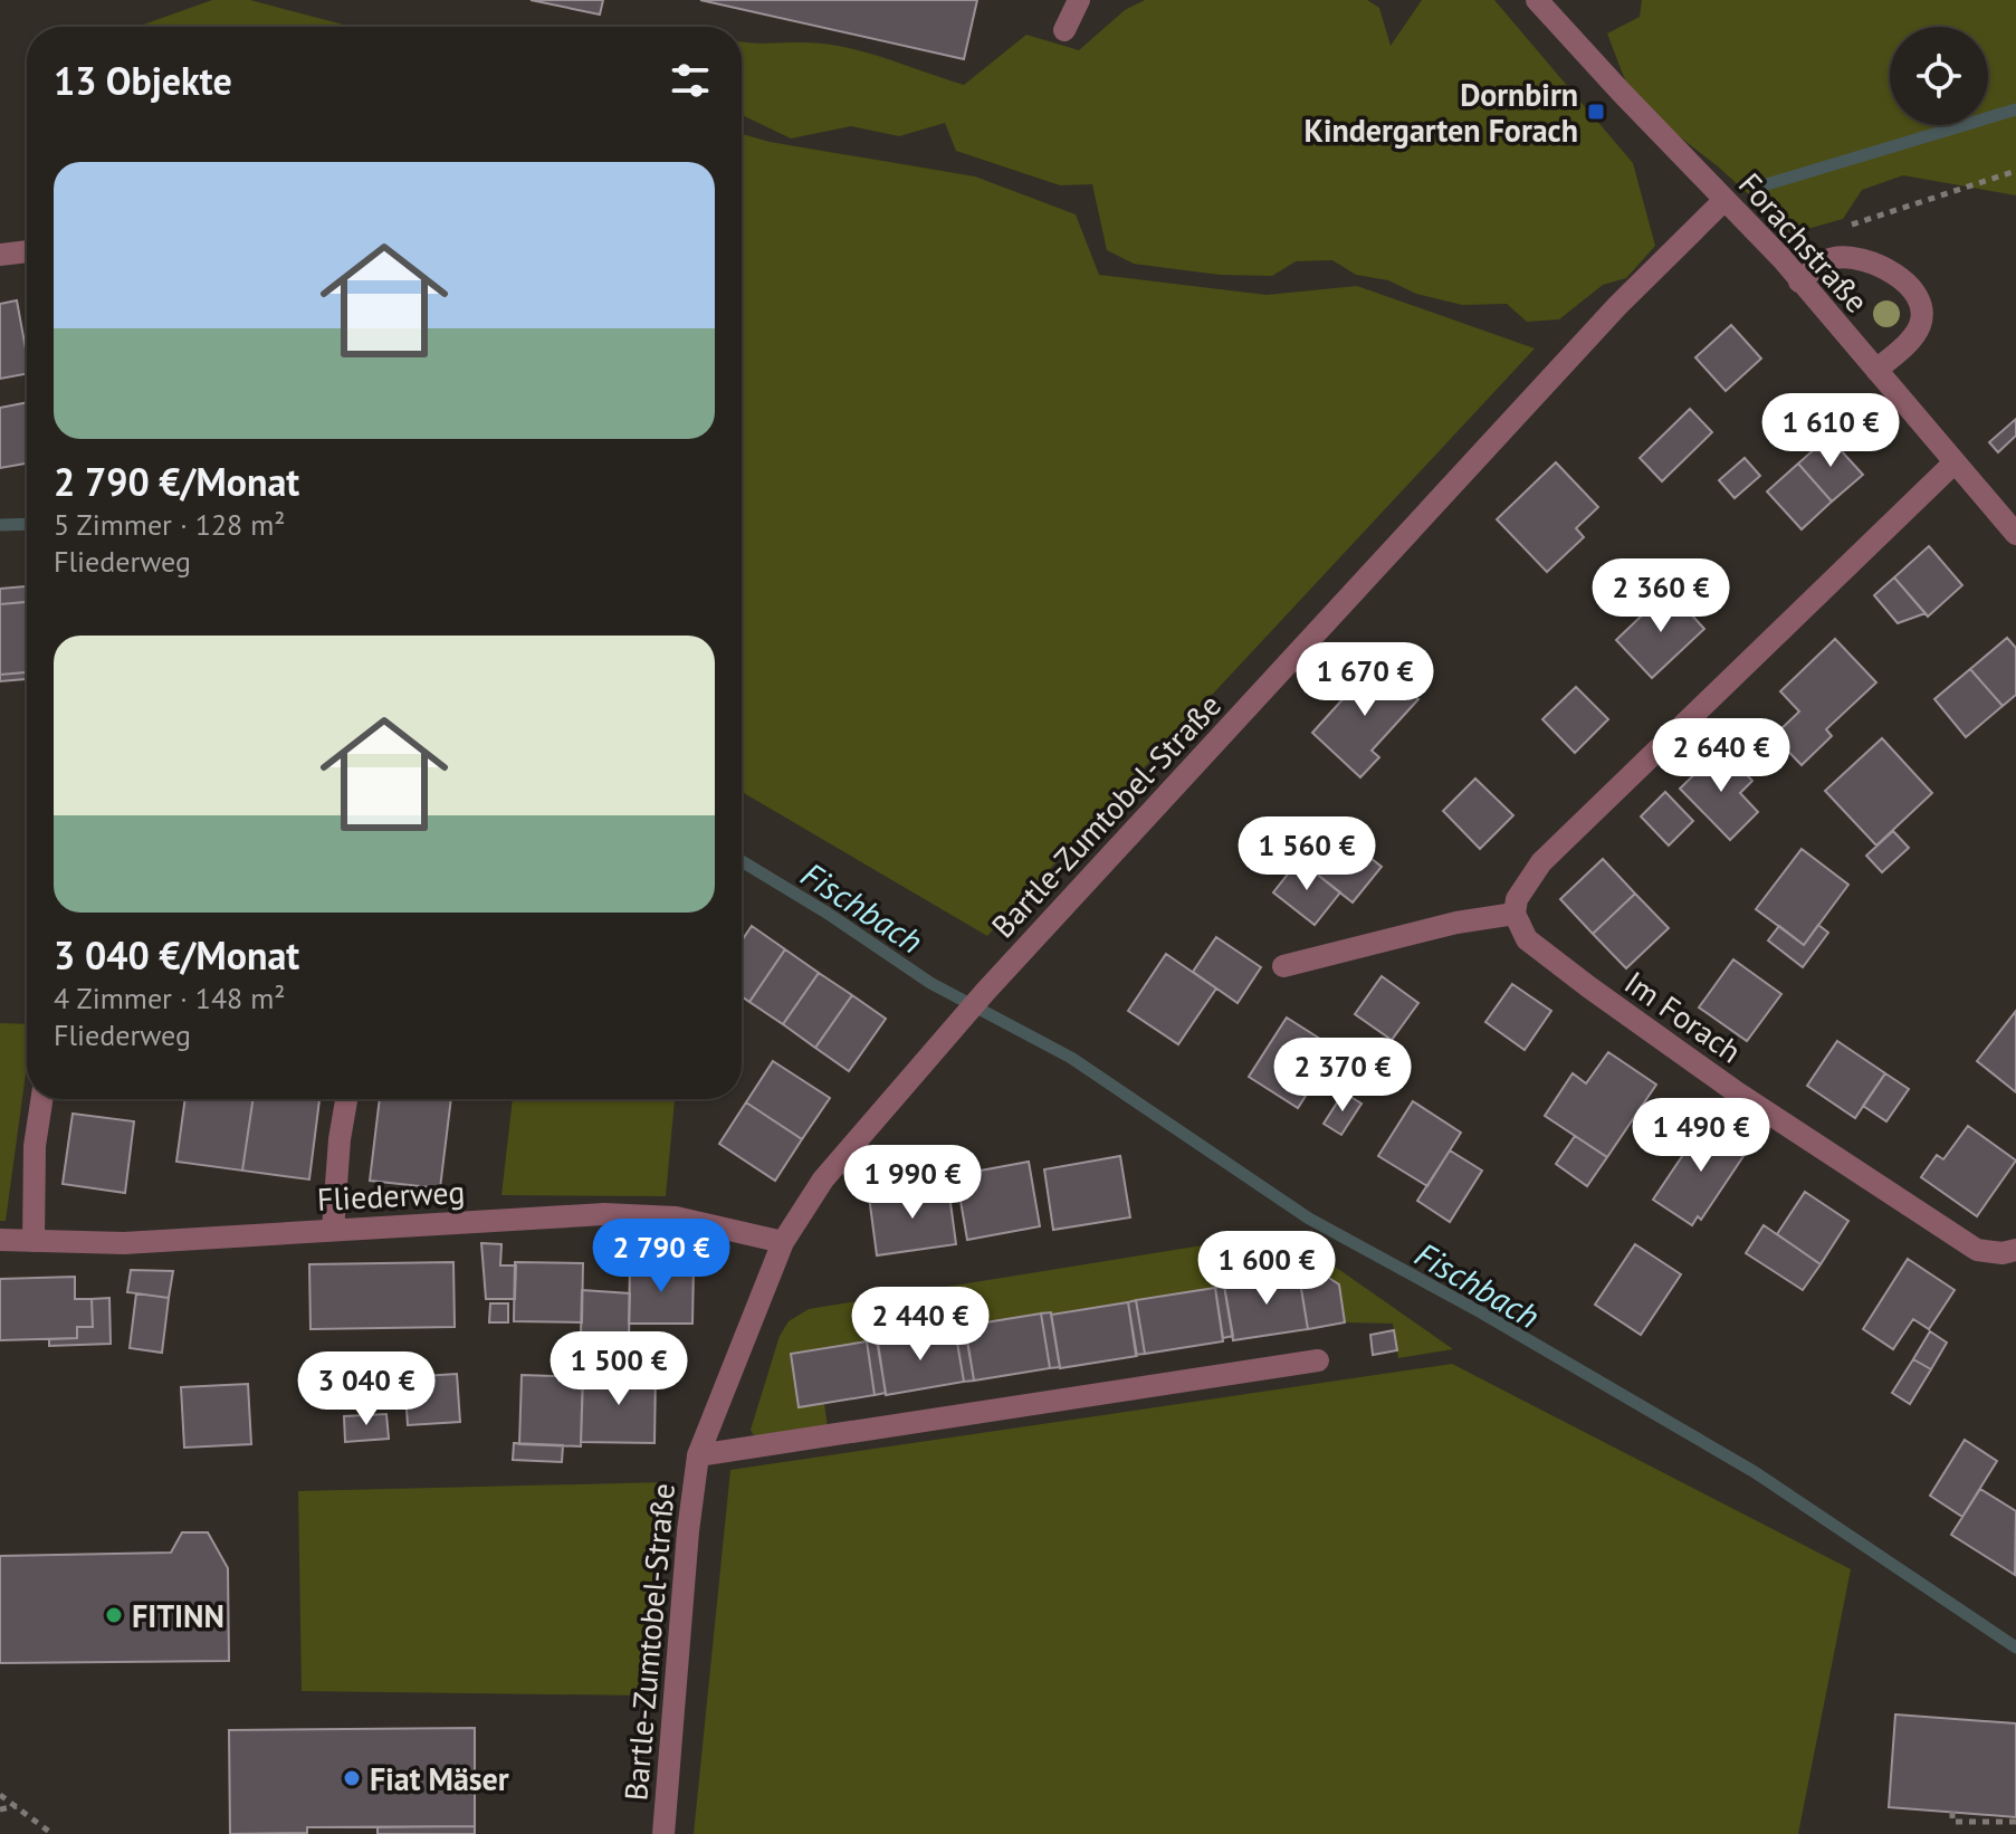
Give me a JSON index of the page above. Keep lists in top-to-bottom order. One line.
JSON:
{"streets":{"street":["Forachstraße","Bartle-Zumtobel-Straße","Im Forach","Fliederweg"]},"crossings":[["Forachstraße","Bartle-Zumtobel-Straße"],["Bartle-Zumtobel-Straße","Fliederweg"]],"water":["Fischbach"],"places":{"transit":["Dornbirn Kindergarten Forach"],"other":["FITINN","Fiat Mäser"]},"page":{"heading":"13 Objekte","list":[{"name":"2 790 €/Monat","note":"5 Zimmer · 128 m² · Fliederweg"},{"name":"3 040 €/Monat","note":"4 Zimmer · 148 m² · Fliederweg"}],"price":["1 610 €","2 360 €","1 670 €","2 640 €","1 560 €","2 370 €","1 490 €","1 990 €","2 790 €","1 600 €","2 440 €","1 500 €","3 040 €"]}}
